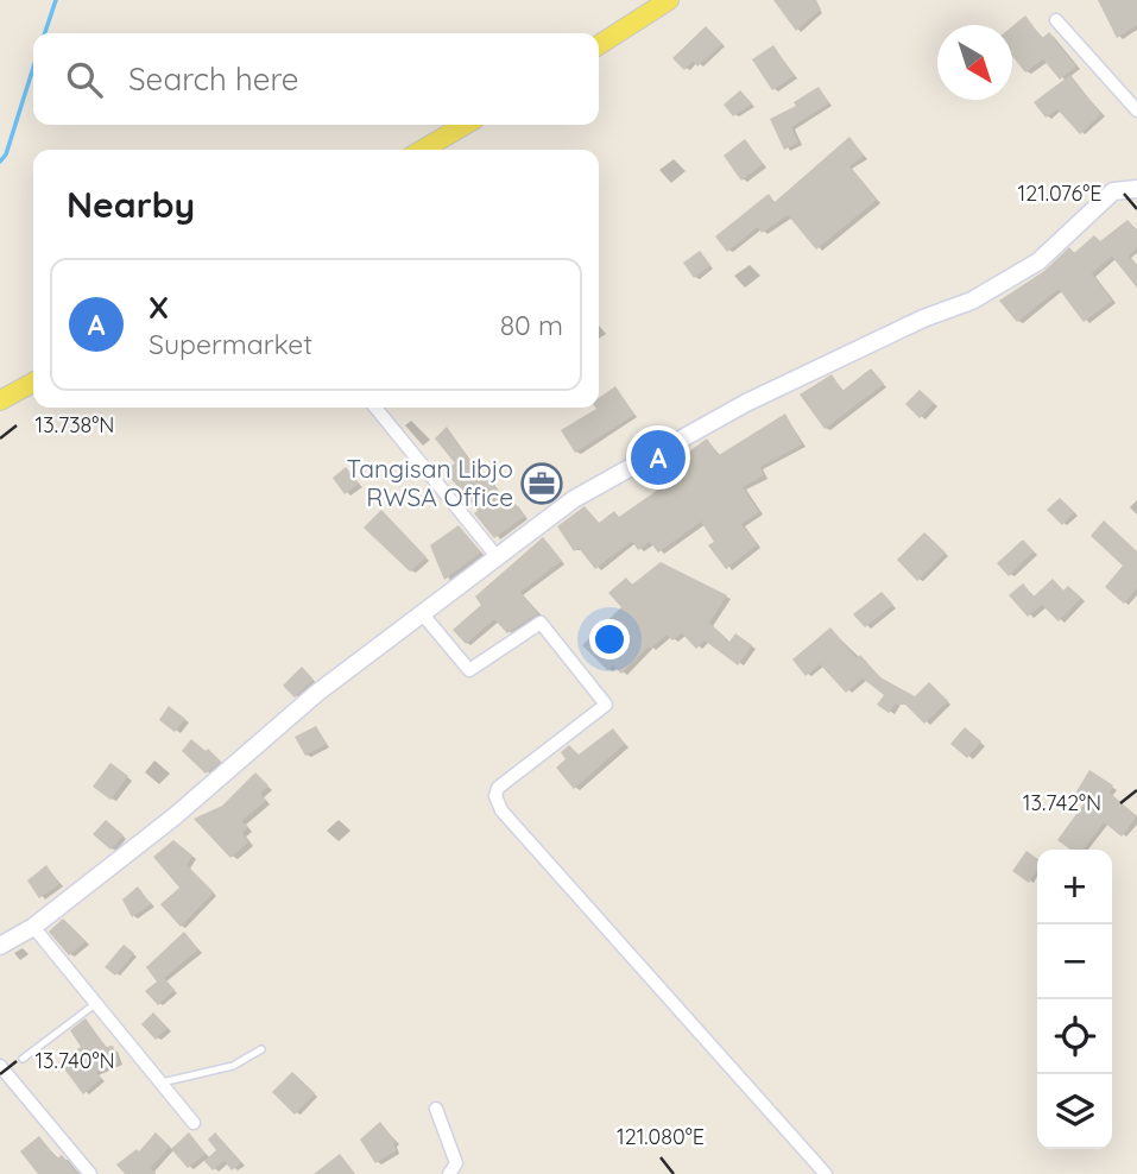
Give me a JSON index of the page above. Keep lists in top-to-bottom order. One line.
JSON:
{"places":{"office":["Tangisan Libjo RWSA Office"]},"north":"bottom right","page":{"search":"Search here","heading":"Nearby","list":[{"mark":"A","name":"X","note":"Supermarket","value":"80 m"}],"pins":"A","map_buttons":["+","−"]},"coordinates":["121.076°E","13.738°N","13.742°N","13.740°N","121.080°E"]}
